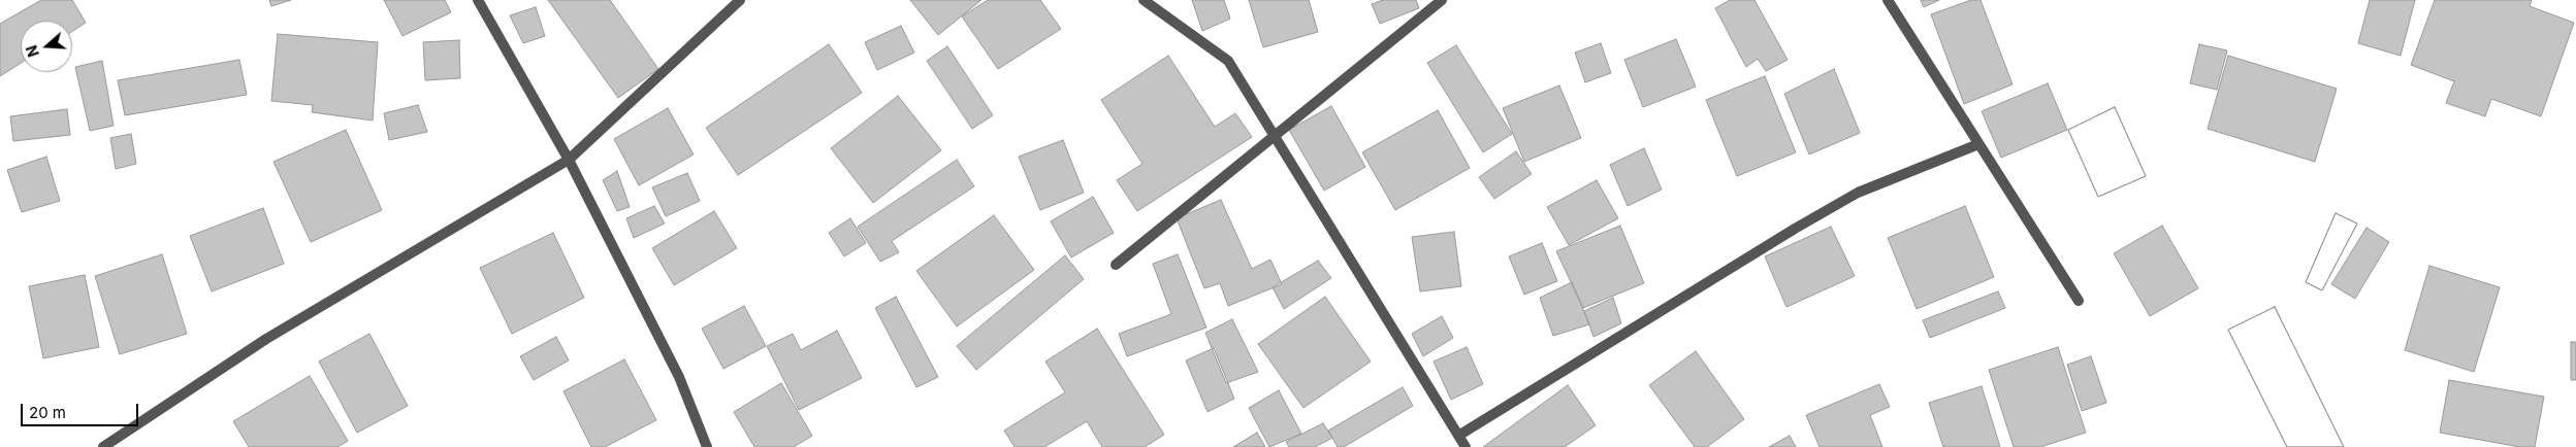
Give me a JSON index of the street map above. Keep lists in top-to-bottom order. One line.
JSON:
{"scale_bar":"20 m","north":"left"}
